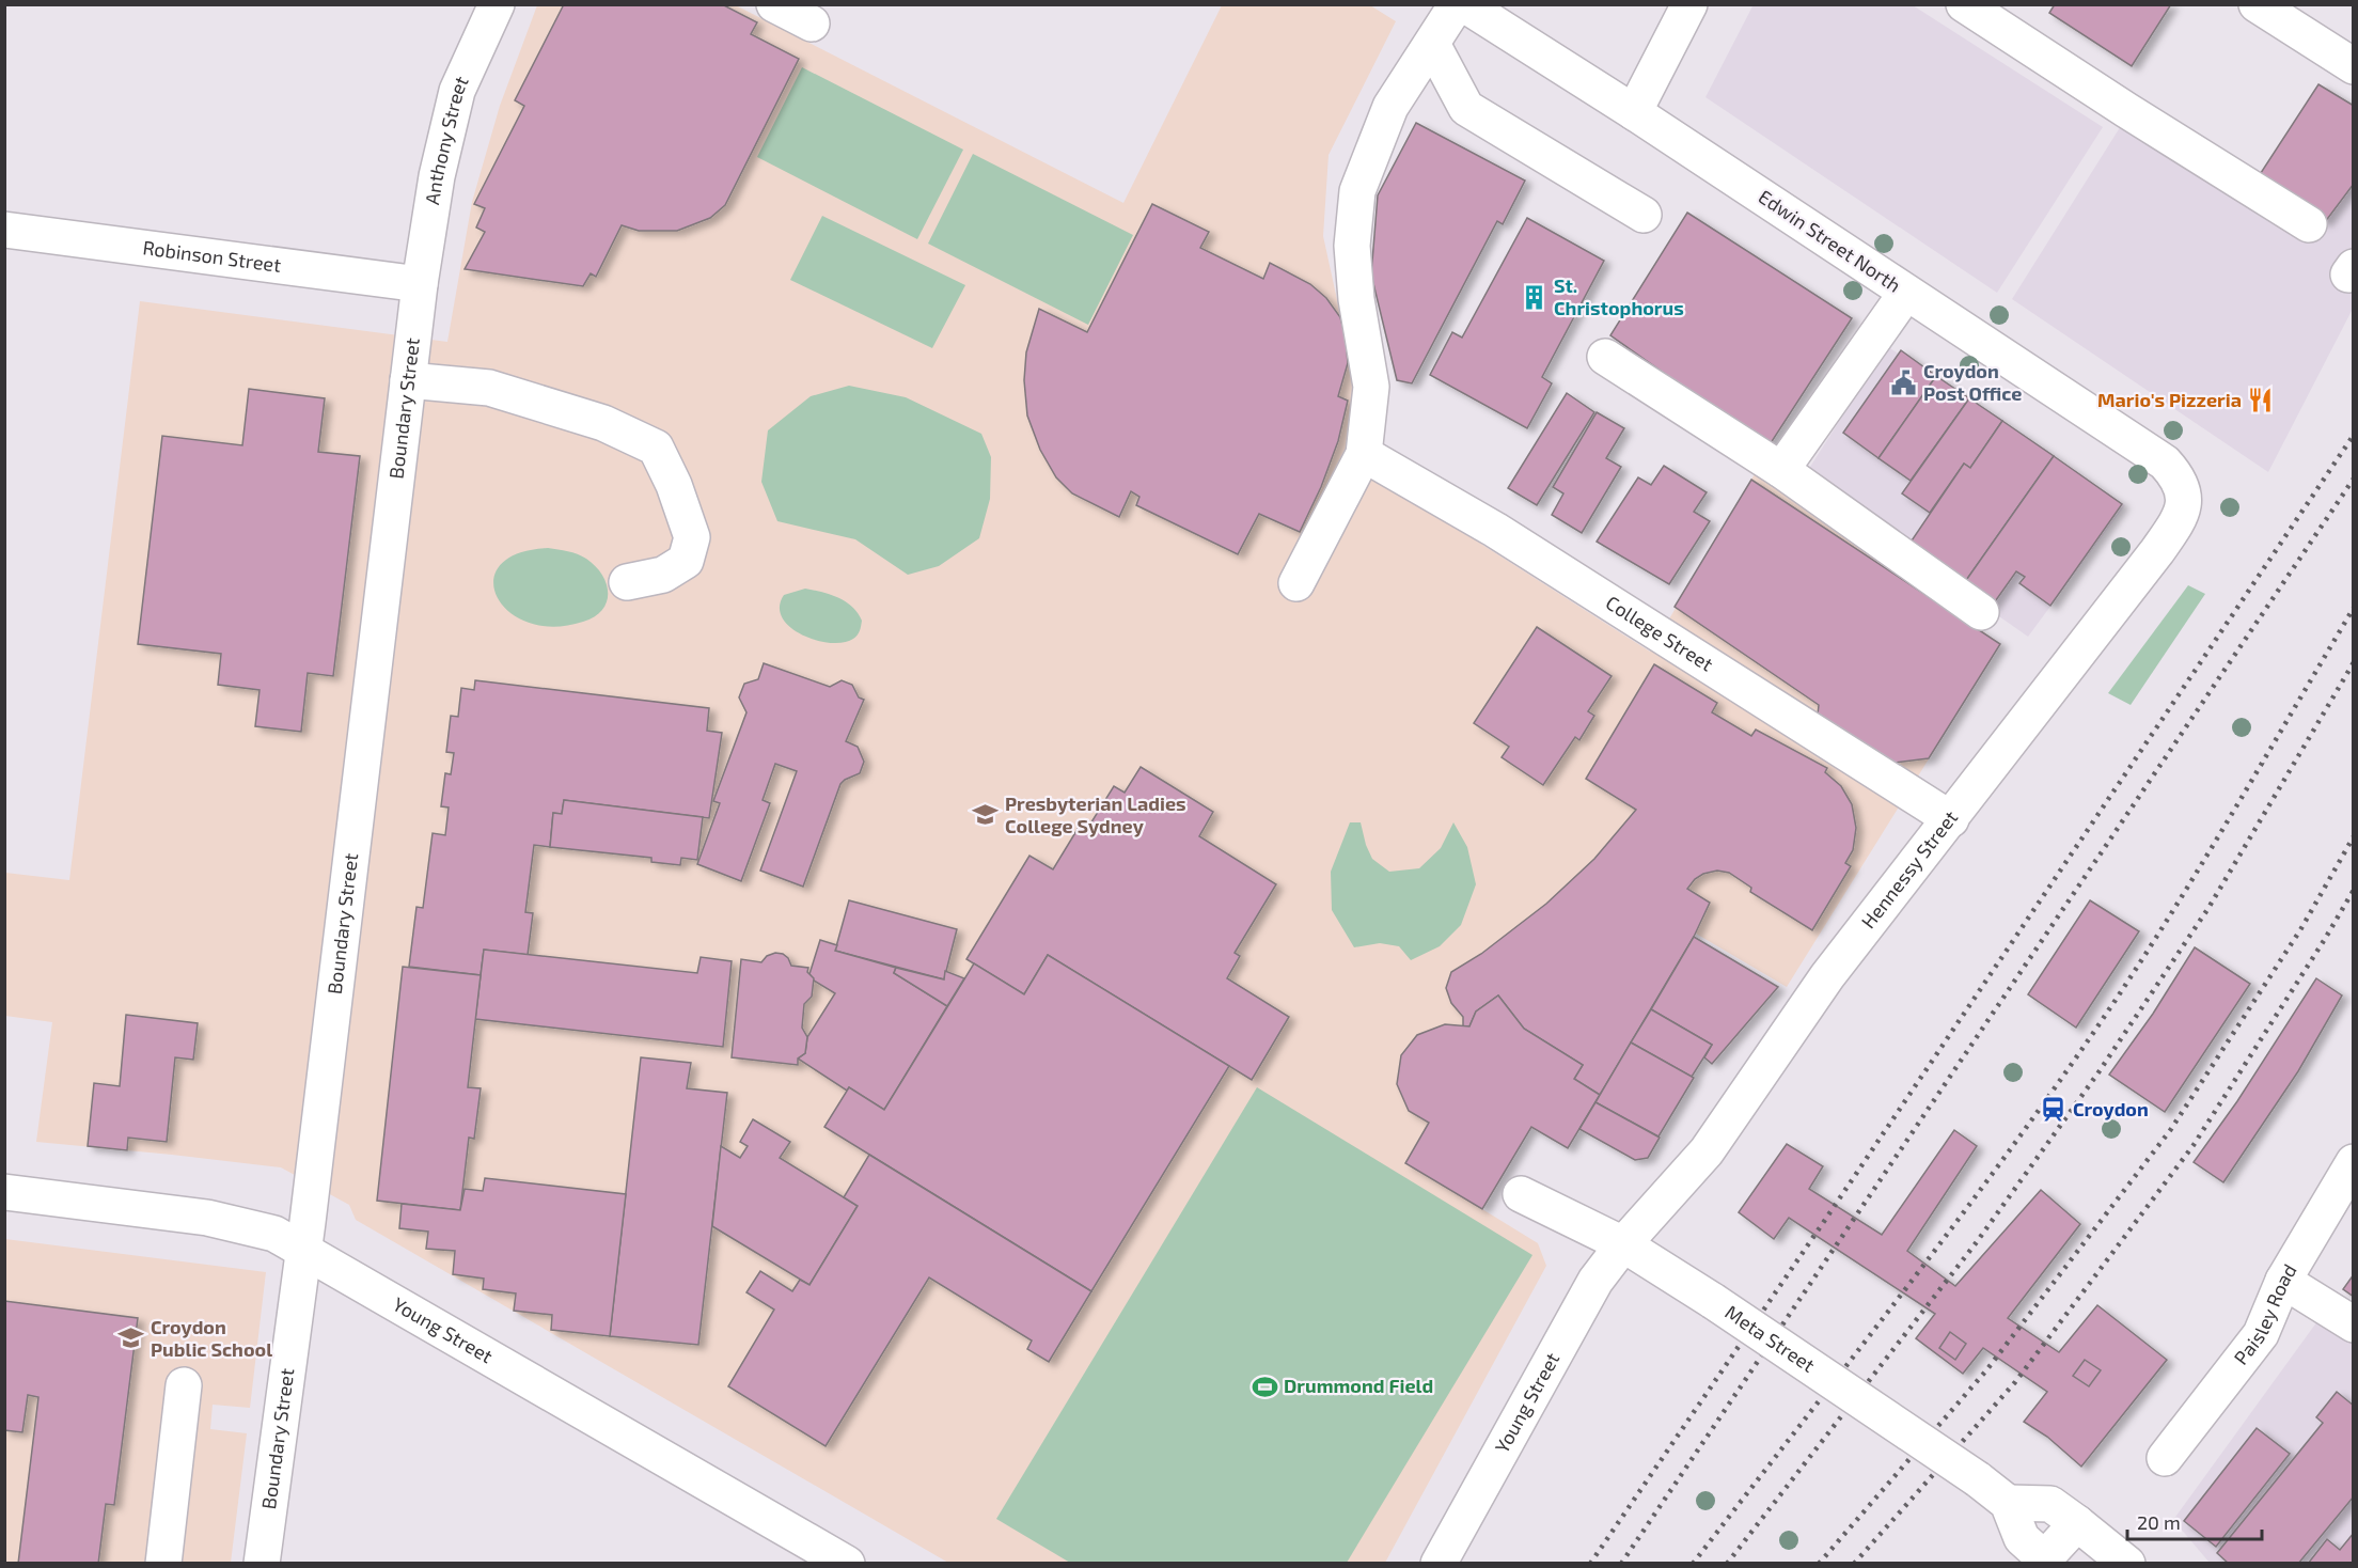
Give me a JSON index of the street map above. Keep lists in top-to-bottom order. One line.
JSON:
{"streets":{"street":["Anthony Street","Edwin Street North","Robinson Street","Boundary Street","College Street","Hennessy Street","Paisley Road","Young Street","Meta Street"]},"crossings":[["Anthony Street","Robinson Street"],["Anthony Street","Boundary Street"],["Edwin Street North","Hennessy Street"],["Robinson Street","Boundary Street"],["Boundary Street","Young Street"],["College Street","Hennessy Street"],["Hennessy Street","Young Street"],["Hennessy Street","Meta Street"],["Young Street","Meta Street"]],"places":{"building":["St. Christophorus"],"public building":["Croydon Post Office"],"restaurant":["Mario's Pizzeria"],"school or university":["Presbyterian Ladies College Sydney","Croydon Public School"],"station":["Croydon"],"sports":["Drummond Field"]},"scale_bar":"20 m"}
